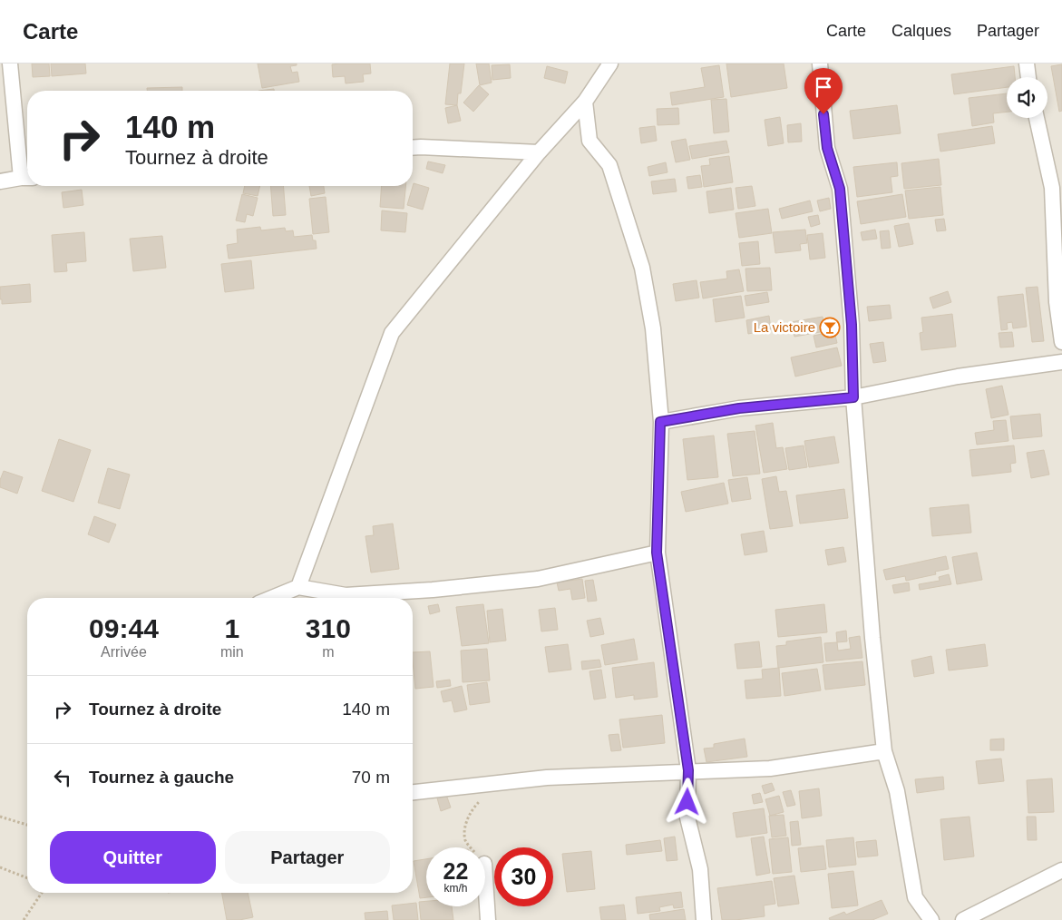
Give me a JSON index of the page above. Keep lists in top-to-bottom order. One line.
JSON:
{"places":{"bar":["La victoire"]},"page":{"header":"Carte","nav":["Carte","Calques","Partager"],"turn":["140 m","Tournez à droite"],"eta":["09:44","Arrivée","1","min","310","m"],"list":[{"name":"Tournez à droite","value":"140 m"},{"name":"Tournez à gauche","value":"70 m"}],"buttons":["Quitter","Partager"],"speed":"22 km/h","limit":"30"}}
